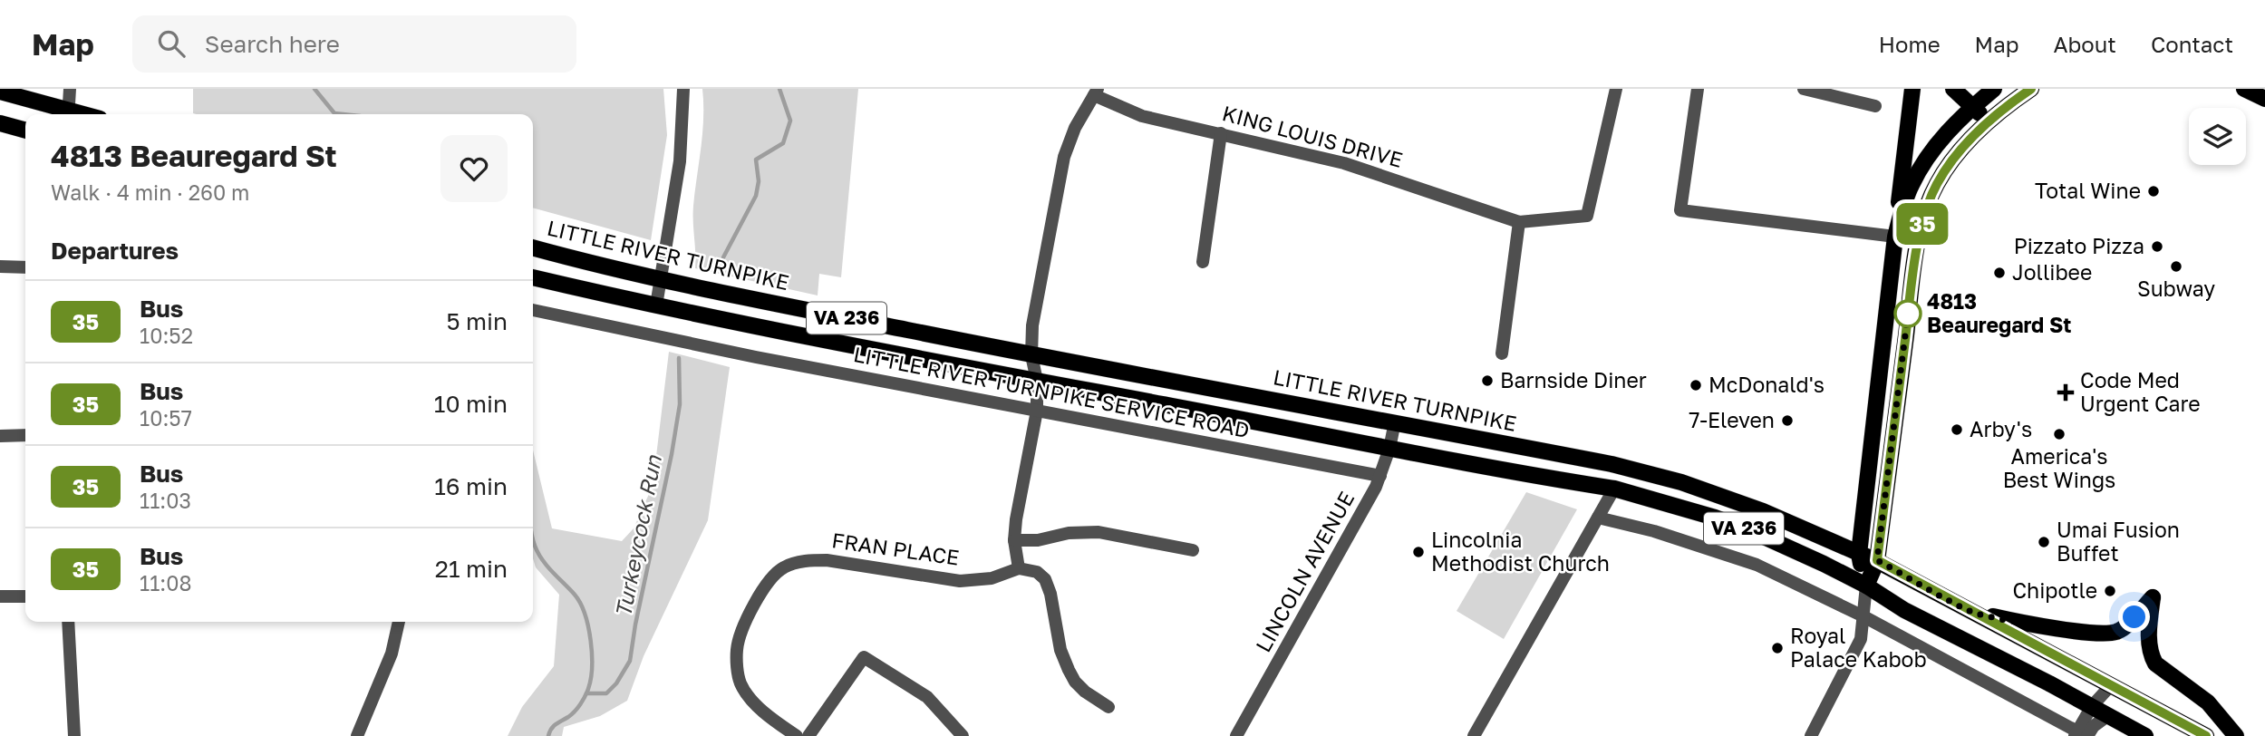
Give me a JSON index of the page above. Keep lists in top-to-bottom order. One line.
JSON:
{"streets":{"main road":["LITTLE RIVER TURNPIKE","VA 236"],"street":["KING LOUIS DRIVE","LITTLE RIVER TURNPIKE SERVICE ROAD","FRAN PLACE","LINCOLN AVENUE"]},"crossings":[["LITTLE RIVER TURNPIKE","LINCOLN AVENUE"],["VA 236","LINCOLN AVENUE"],["LITTLE RIVER TURNPIKE SERVICE ROAD","LINCOLN AVENUE"]],"water":["Turkeycock Run"],"places":{"other":["Total Wine","Pizzato Pizza","Subway","Jollibee","4813 Beauregard St","Barnside Diner","McDonald's","7-Eleven","Arby's","America's Best Wings","Umai Fusion Buffet","Lincolnia Methodist Church","Chipotle","Royal Palace Kabob"],"health":["Code Med Urgent Care"]},"lines":["bus line 35"],"page":{"header":"Map","search":"Search here","nav":["Home","Map","About","Contact"],"on_map":"35","heading":[["4813 Beauregard St","Walk · 4 min · 260 m"],"Departures"],"list":[{"mark":"35","name":"Bus","note":"10:52","value":"5 min"},{"mark":"35","name":"Bus","note":"10:57","value":"10 min"},{"mark":"35","name":"Bus","note":"11:03","value":"16 min"},{"mark":"35","name":"Bus","note":"11:08","value":"21 min"}]}}
